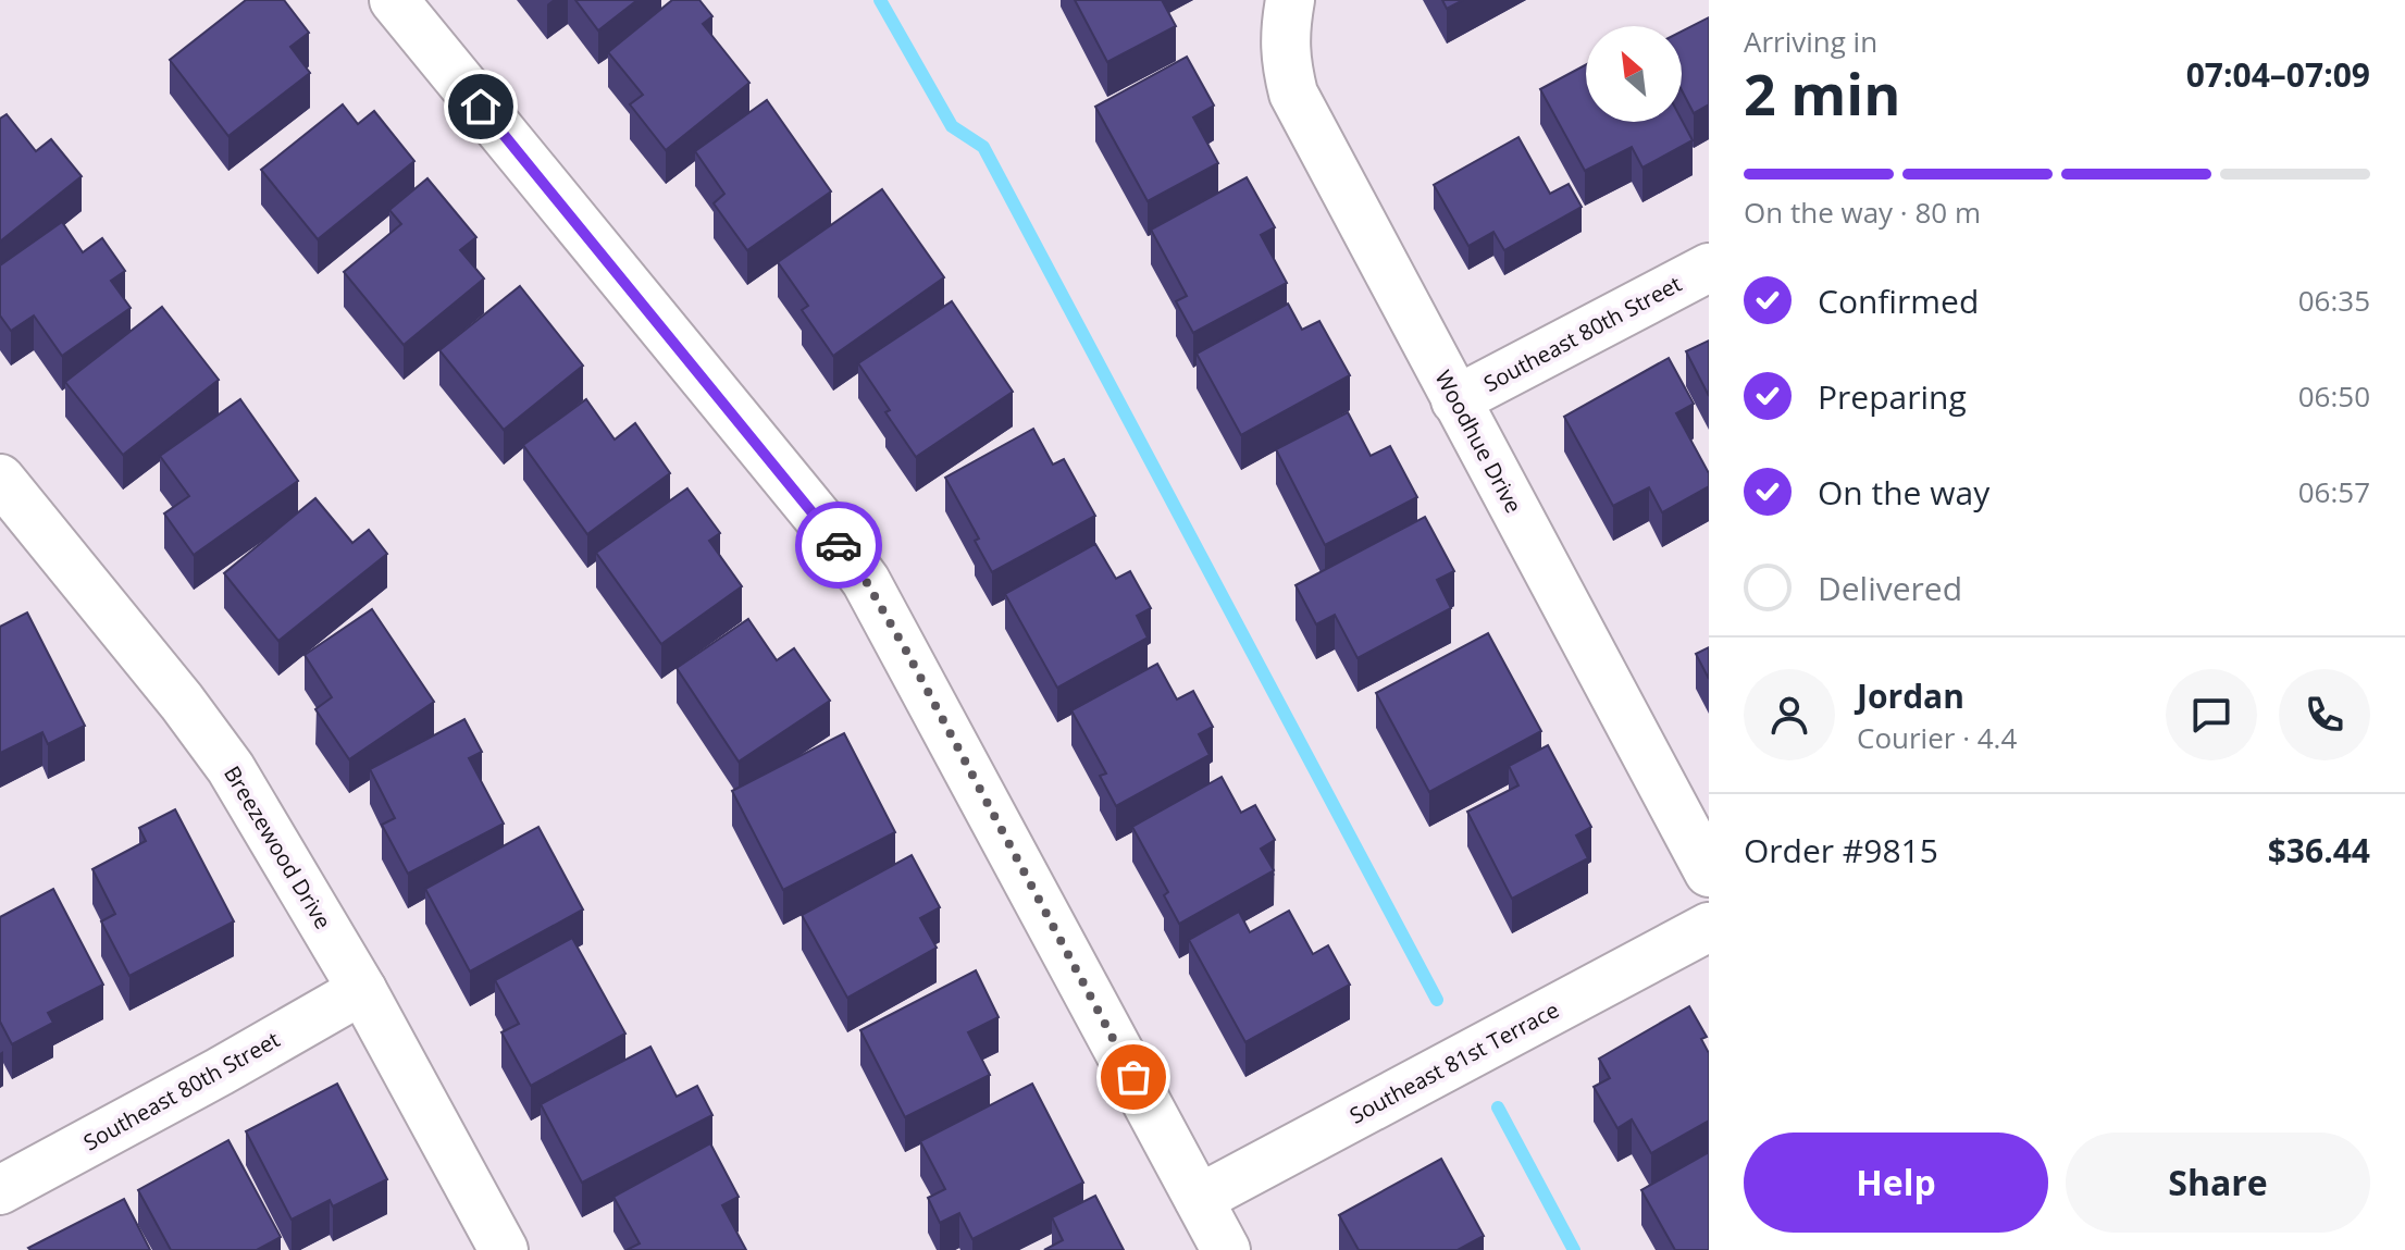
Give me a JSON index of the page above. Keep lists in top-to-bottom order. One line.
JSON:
{"streets":{"street":["Southeast 80th Street","Woodhue Drive","Breezewood Drive","Southeast 81st Terrace"]},"crossings":[["Southeast 80th Street","Woodhue Drive"],["Southeast 80th Street","Breezewood Drive"]],"north":"top left","page":{"heading":["2 min","Arriving in","07:04–07:09"],"panel":["Jordan","Courier · 4.4","Order #9815","$36.44"],"bar":"On the way · 80 m","list":[["Confirmed","06:35"],["Preparing","06:50"],["On the way","06:57"],"Delivered"],"buttons":["Help","Share"]}}
